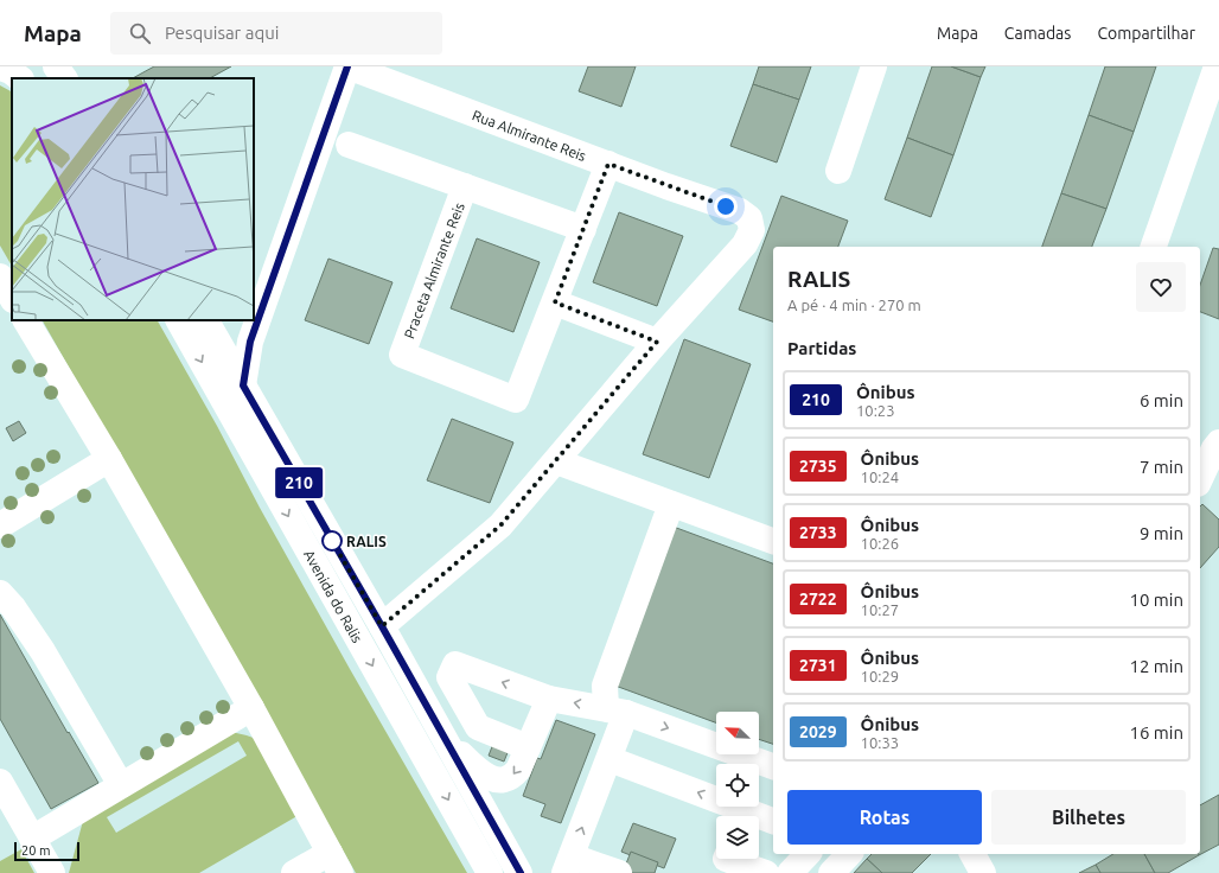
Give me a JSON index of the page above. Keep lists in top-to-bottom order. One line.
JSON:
{"streets":{"street":["Rua Almirante Reis","Praceta Almirante Reis","Avenida do Ralis"]},"crossings":[["Rua Almirante Reis","Praceta Almirante Reis"],["Rua Almirante Reis","Avenida do Ralis"]],"places":["RALIS"],"lines":["bus line 210"],"scale_bar":"20 m","north":"top left","page":{"header":"Mapa","search":"Pesquisar aqui","nav":["Mapa","Camadas","Compartilhar"],"on_map":"210","heading":[["RALIS","A pé · 4 min · 270 m"],"Partidas"],"list":[{"mark":"210","name":"Ônibus","note":"10:23","value":"6 min"},{"mark":"2735","name":"Ônibus","note":"10:24","value":"7 min"},{"mark":"2733","name":"Ônibus","note":"10:26","value":"9 min"},{"mark":"2722","name":"Ônibus","note":"10:27","value":"10 min"},{"mark":"2731","name":"Ônibus","note":"10:29","value":"12 min"},{"mark":"2029","name":"Ônibus","note":"10:33","value":"16 min"}],"buttons":["Rotas","Bilhetes"],"scale":"20 m"}}
